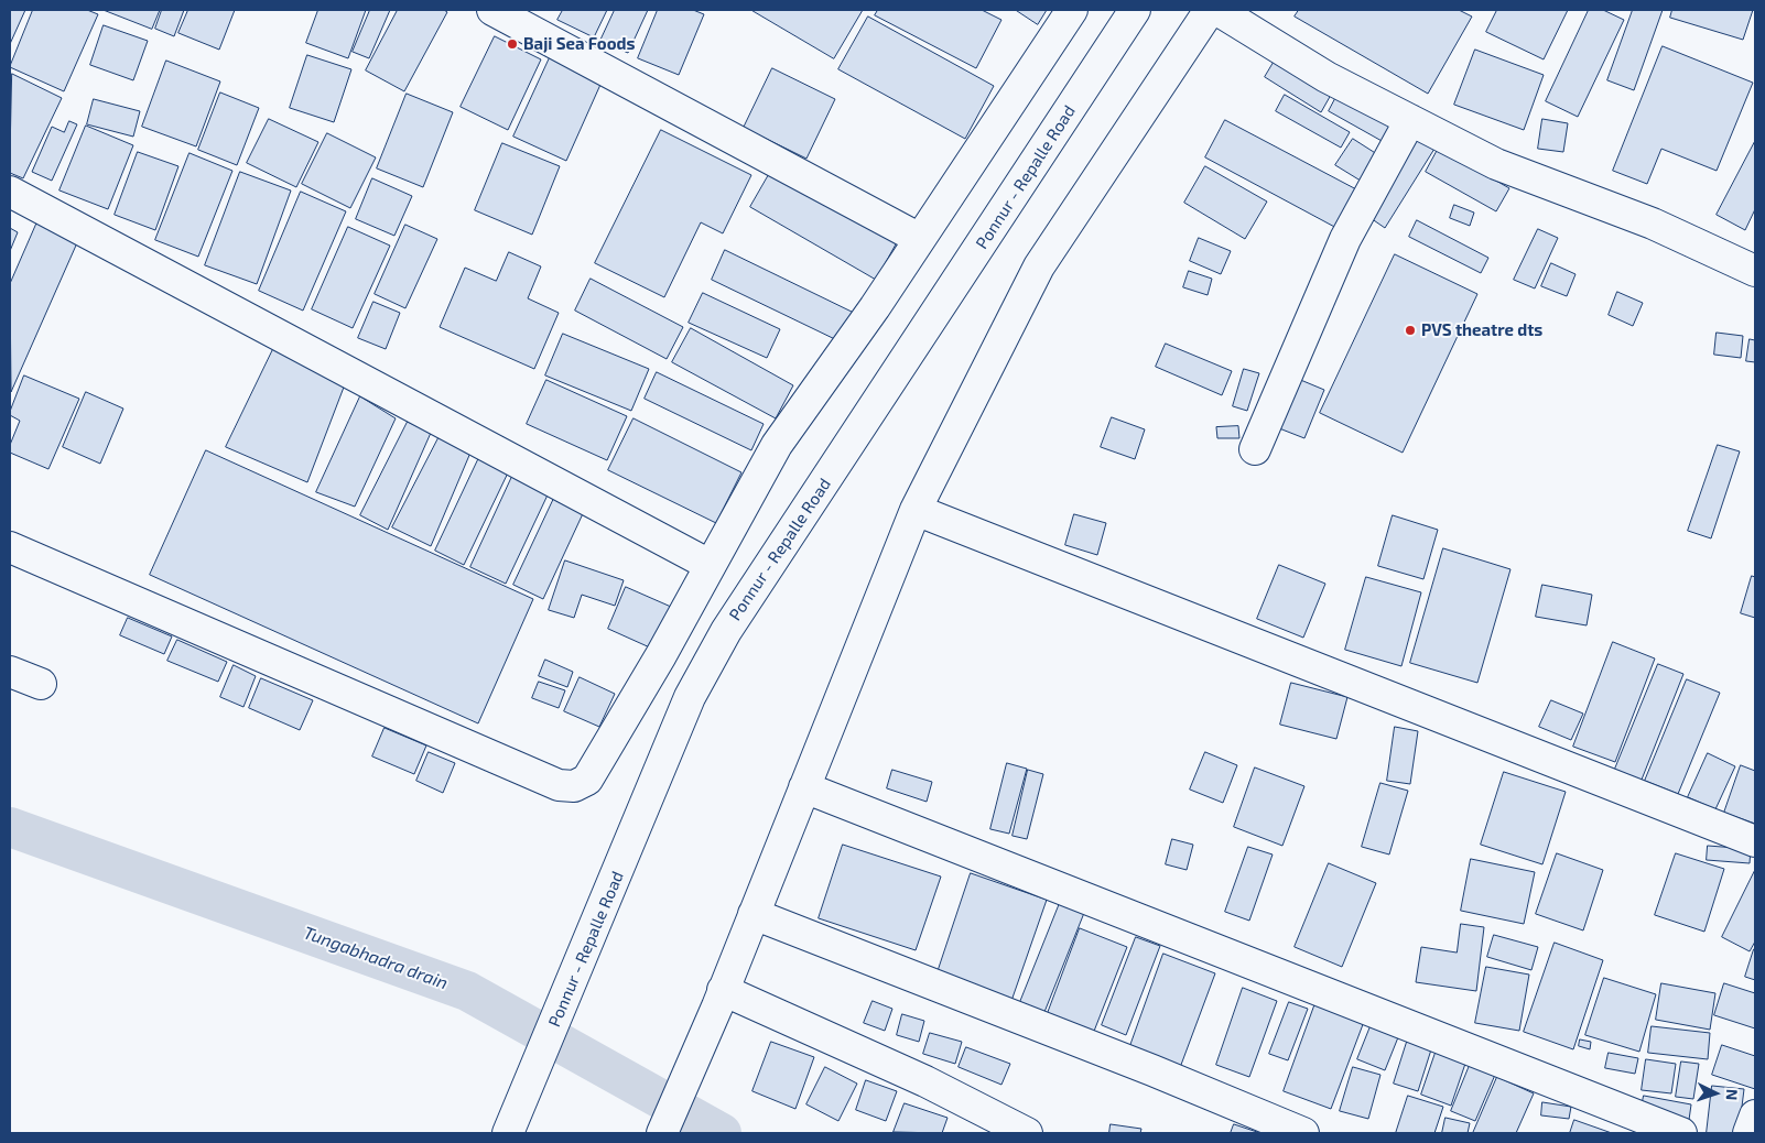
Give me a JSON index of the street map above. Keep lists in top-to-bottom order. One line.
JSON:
{"streets":{"street":["Ponnur - Repalle Road"]},"water":["Tungabhadra drain"],"places":["Baji Sea Foods","PVS theatre dts"],"north":"right"}
